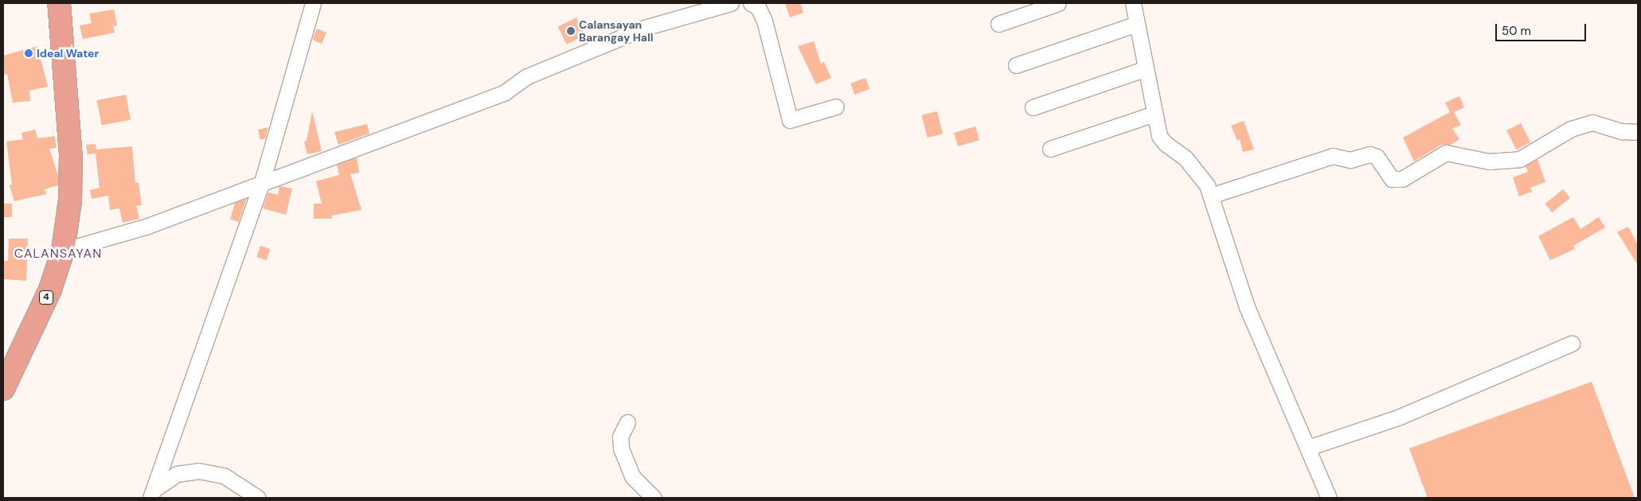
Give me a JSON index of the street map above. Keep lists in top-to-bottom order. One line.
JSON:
{"streets":{"highway":["4"]},"districts":["CALANSAYAN"],"places":["Calansayan Barangay Hall","Ideal Water"],"scale_bar":"50 m"}
